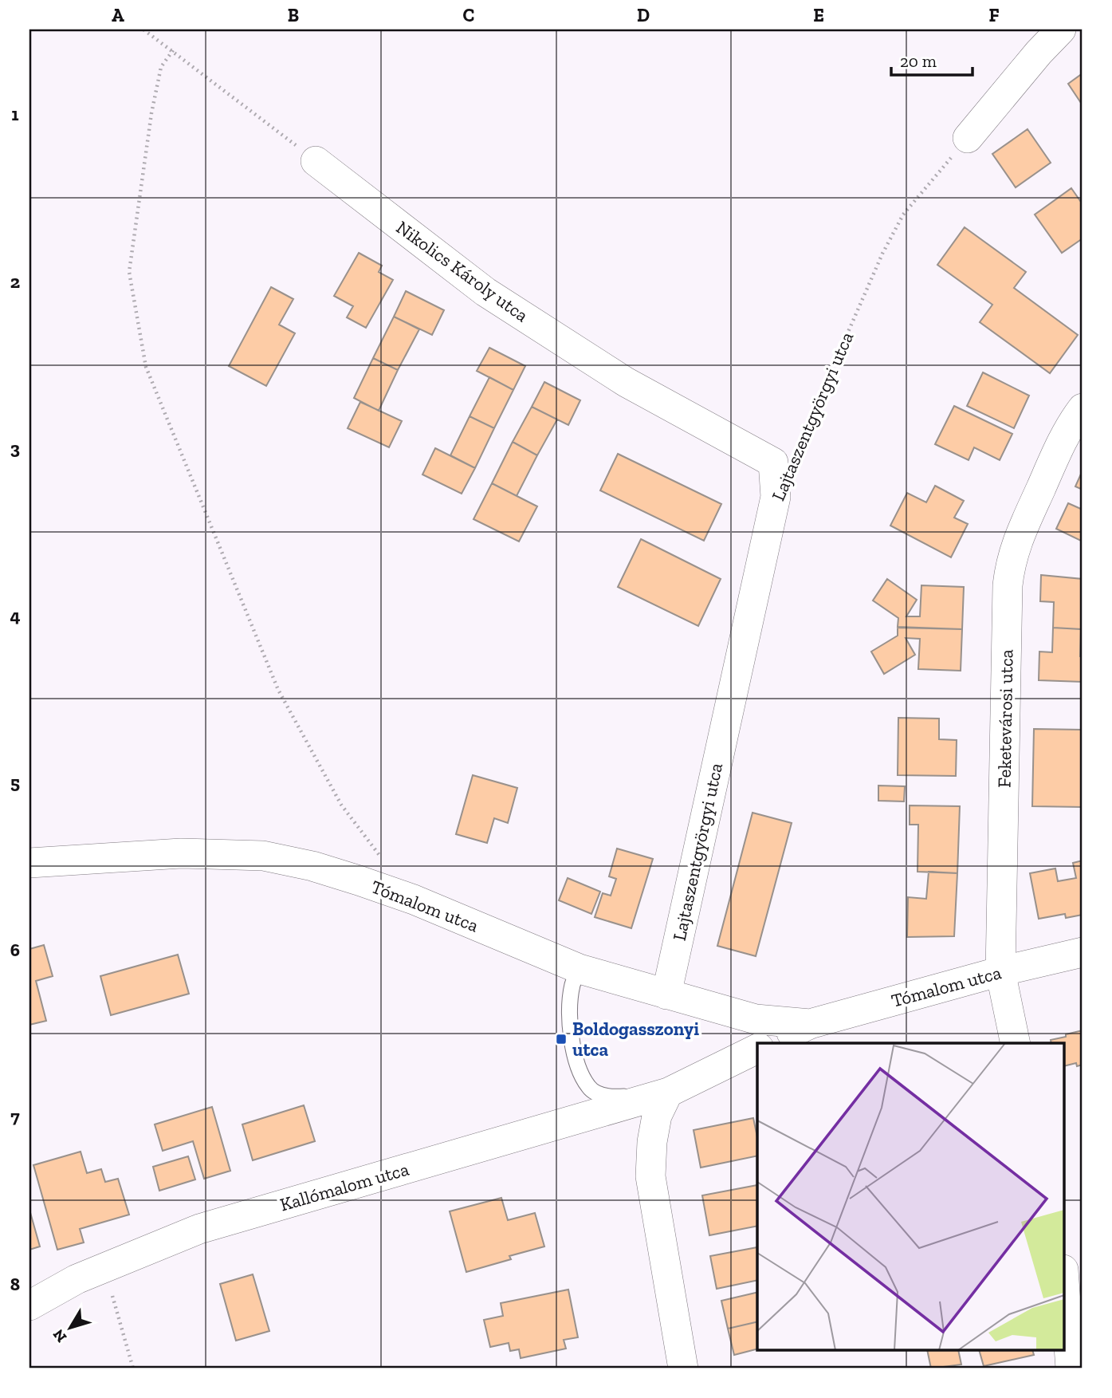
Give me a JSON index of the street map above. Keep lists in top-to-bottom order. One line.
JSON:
{"streets":{"street":["Nikolics Károly utca","Lajtaszentgyörgyi utca","Feketevárosi utca","Tómalom utca","Kallómalom utca"]},"crossings":[["Nikolics Károly utca","Lajtaszentgyörgyi utca"],["Lajtaszentgyörgyi utca","Tómalom utca"],["Feketevárosi utca","Tómalom utca"]],"places":{"transit":["Boldogasszonyi utca"]},"scale_bar":"20 m","north":"bottom left","grid":{"columns":["A","B","C","D","E","F"],"rows":["1","2","3","4","5","6","7","8"]}}
